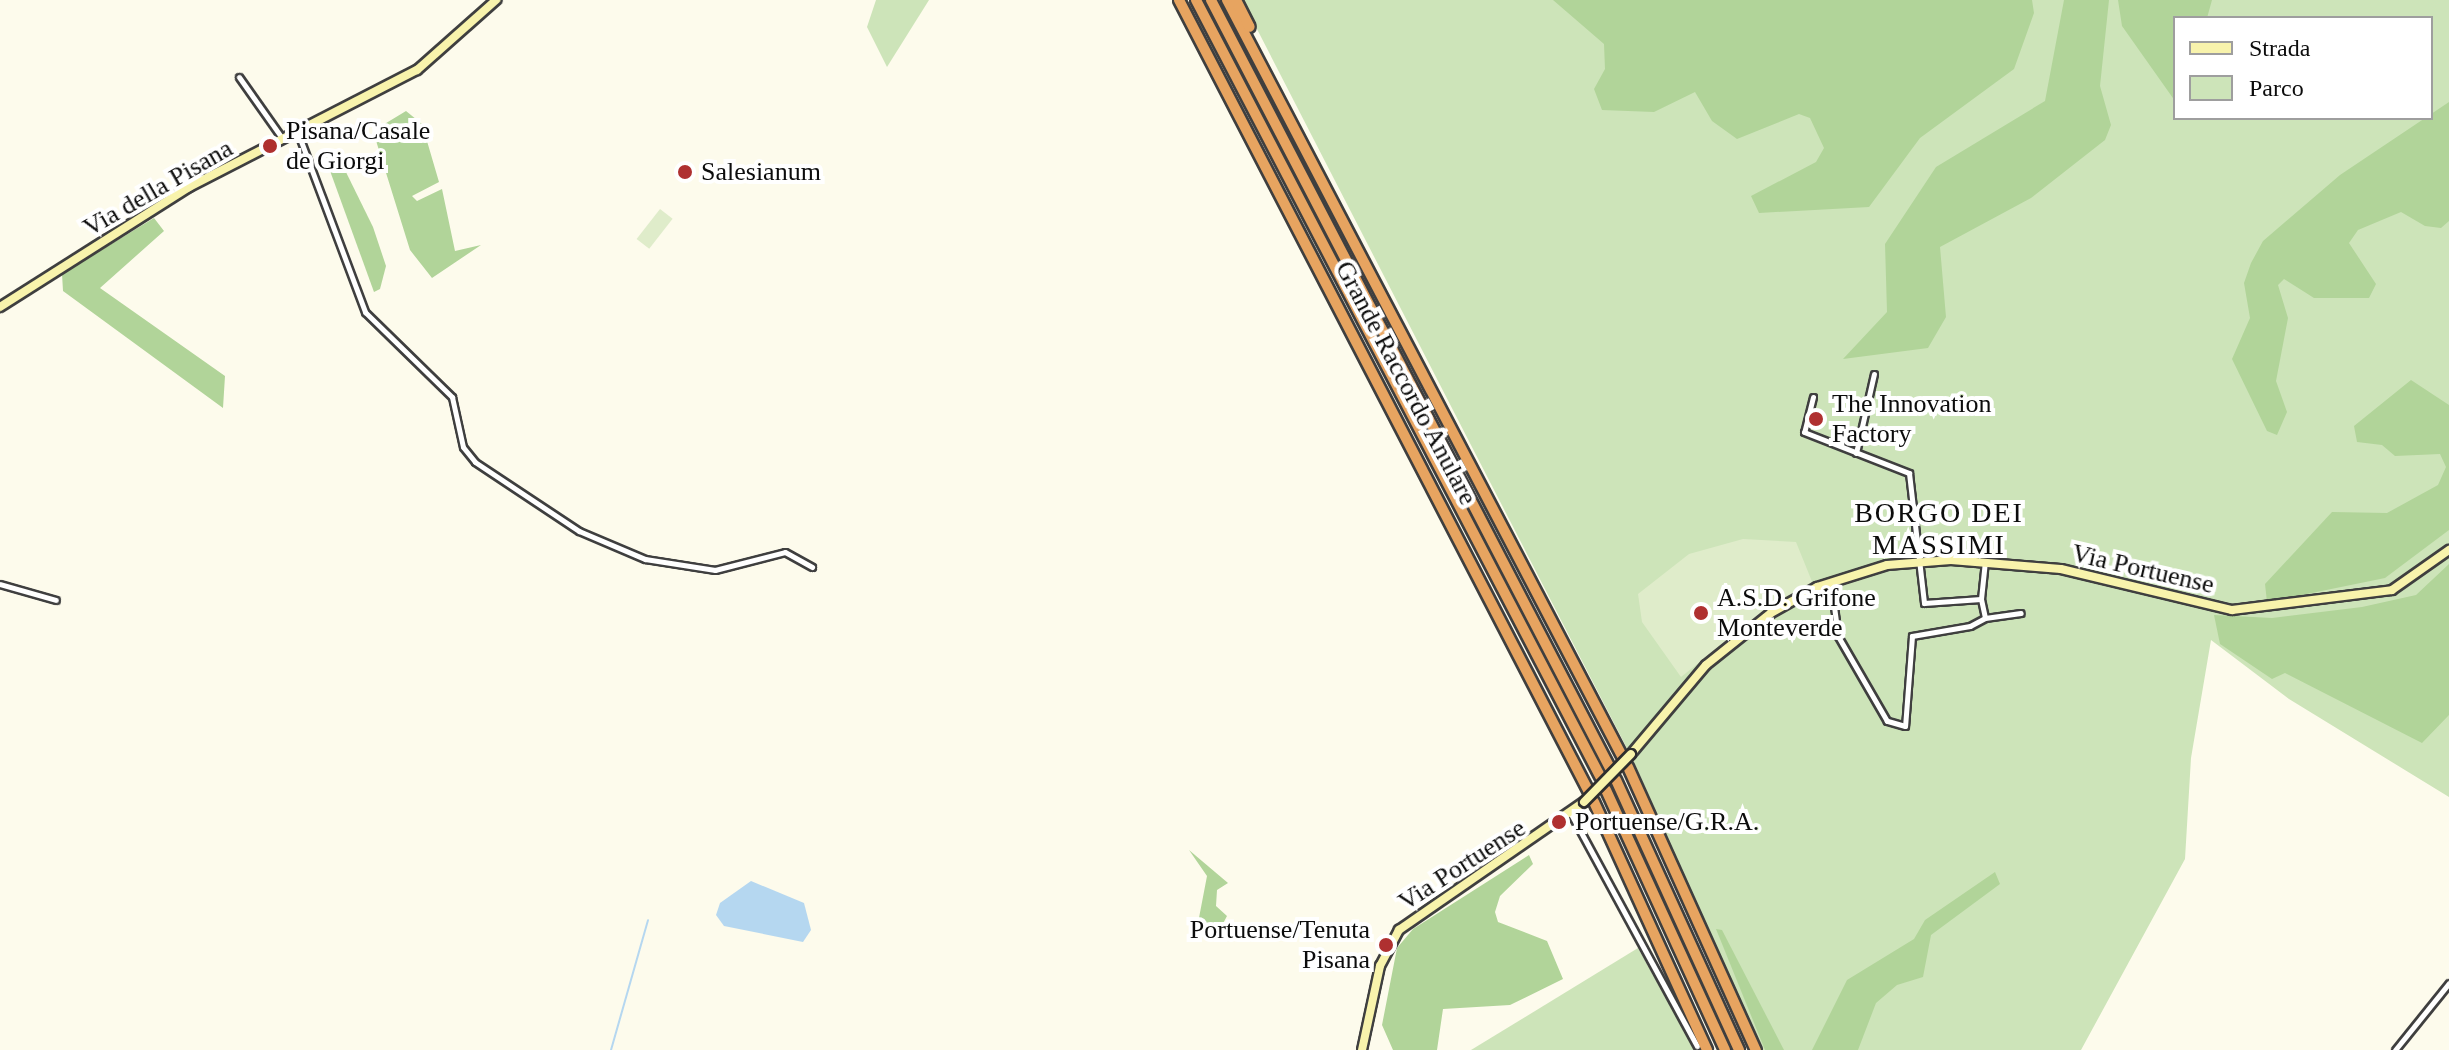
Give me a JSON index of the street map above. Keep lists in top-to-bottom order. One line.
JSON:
{"streets":{"highway":["Grande Raccordo Anulare"],"main road":["Via della Pisana","Via Portuense"]},"crossings":[["Grande Raccordo Anulare","Via Portuense"]],"districts":["BORGO DEI MASSIMI"],"places":["Pisana/Casale de Giorgi","Salesianum","The Innovation Factory","A.S.D. Grifone Monteverde","Portuense/G.R.A.","Portuense/Tenuta Pisana"],"legend":["Strada","Parco"]}
